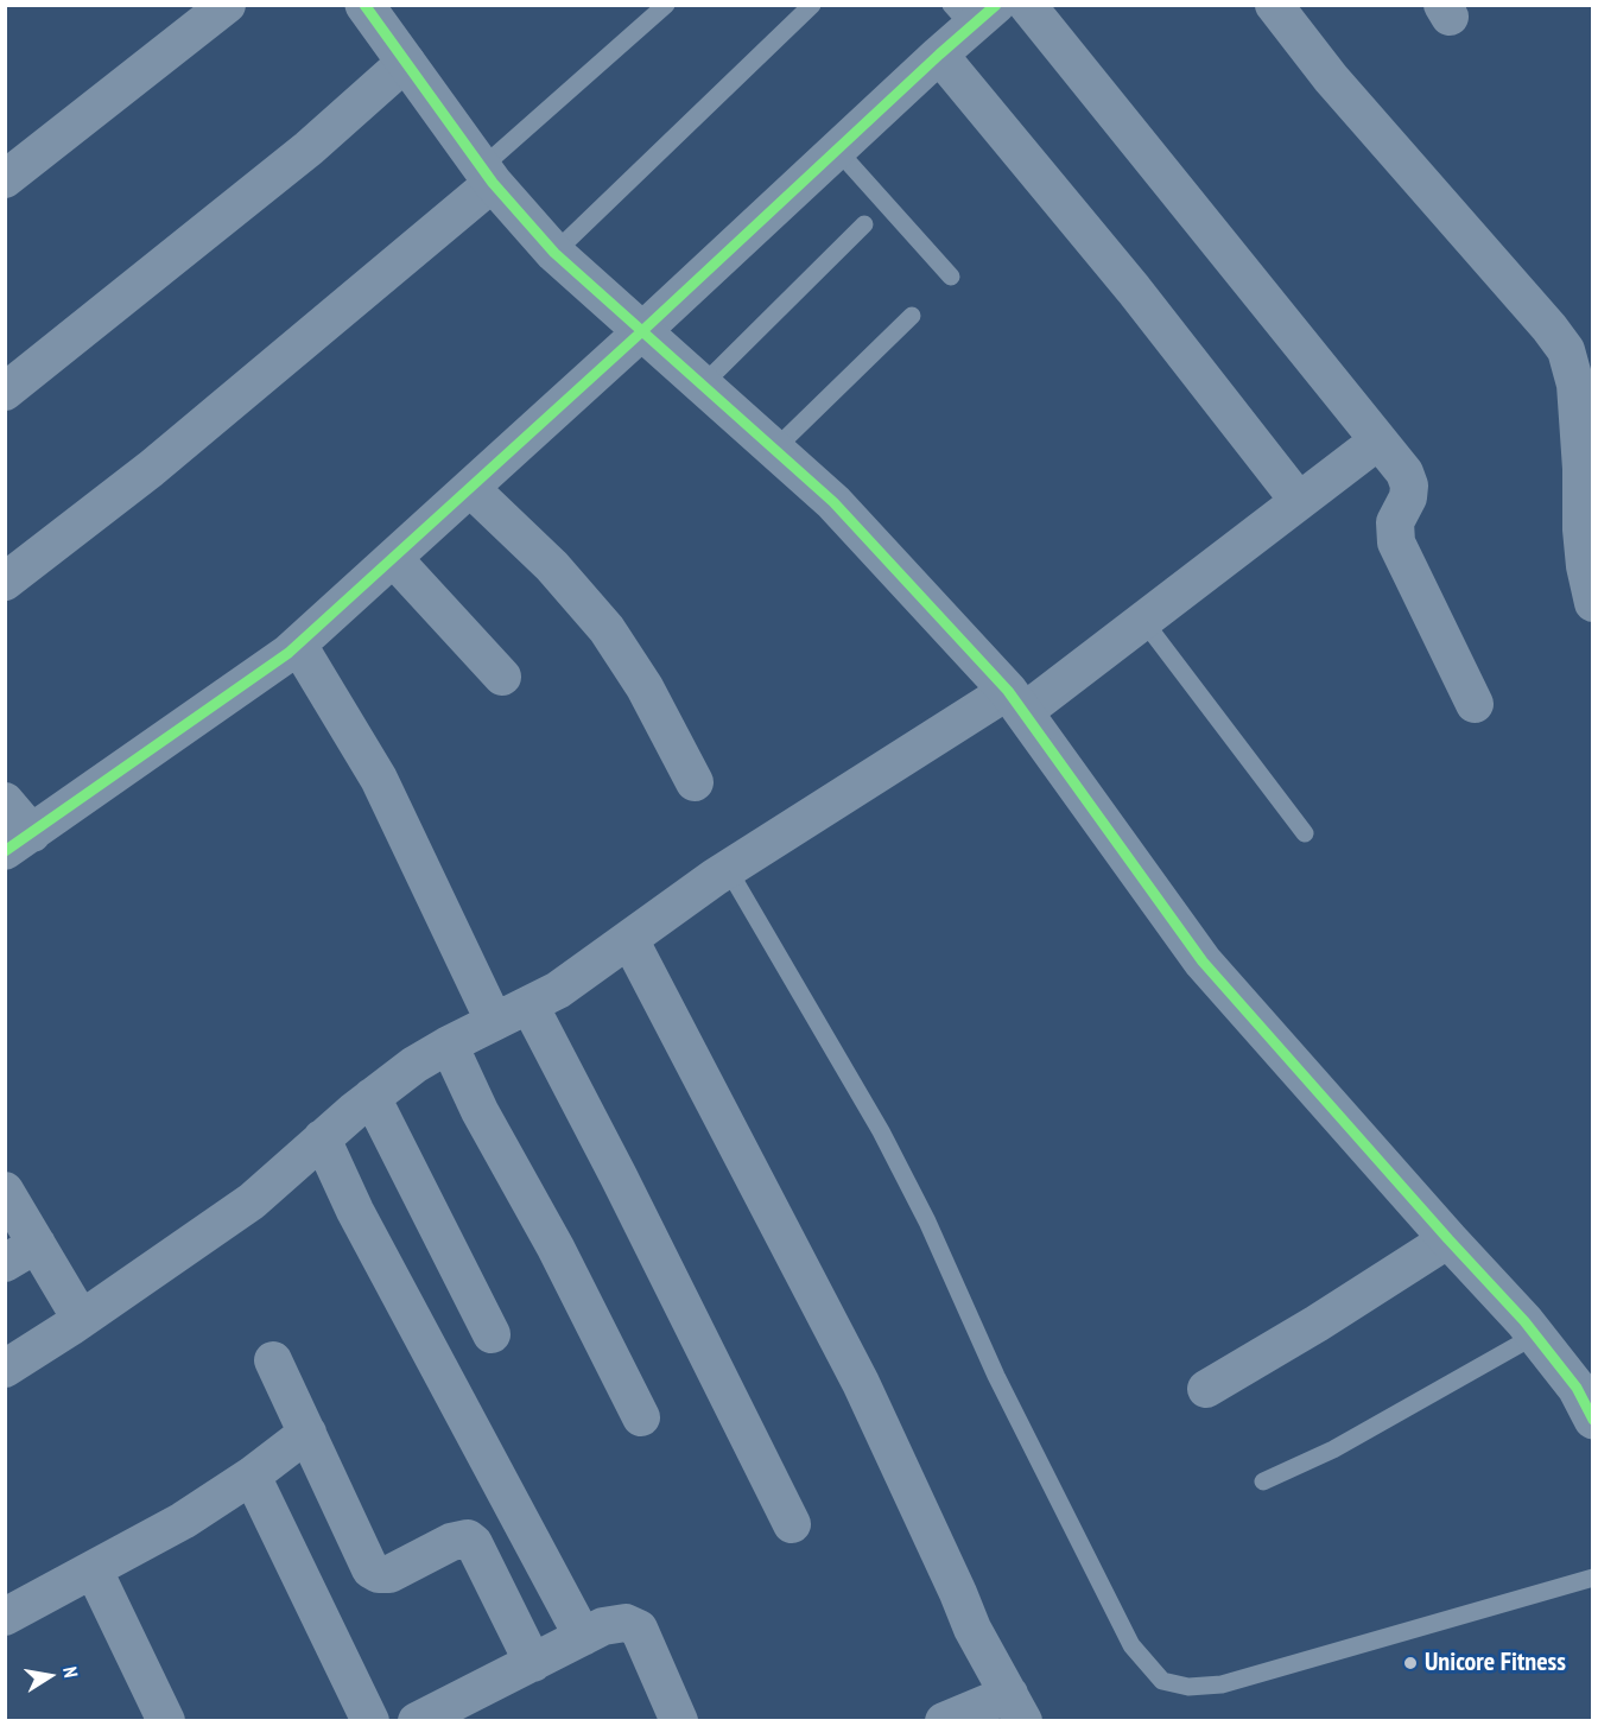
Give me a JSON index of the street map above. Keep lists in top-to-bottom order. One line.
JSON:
{"places":["Unicore Fitness"],"north":"right"}
